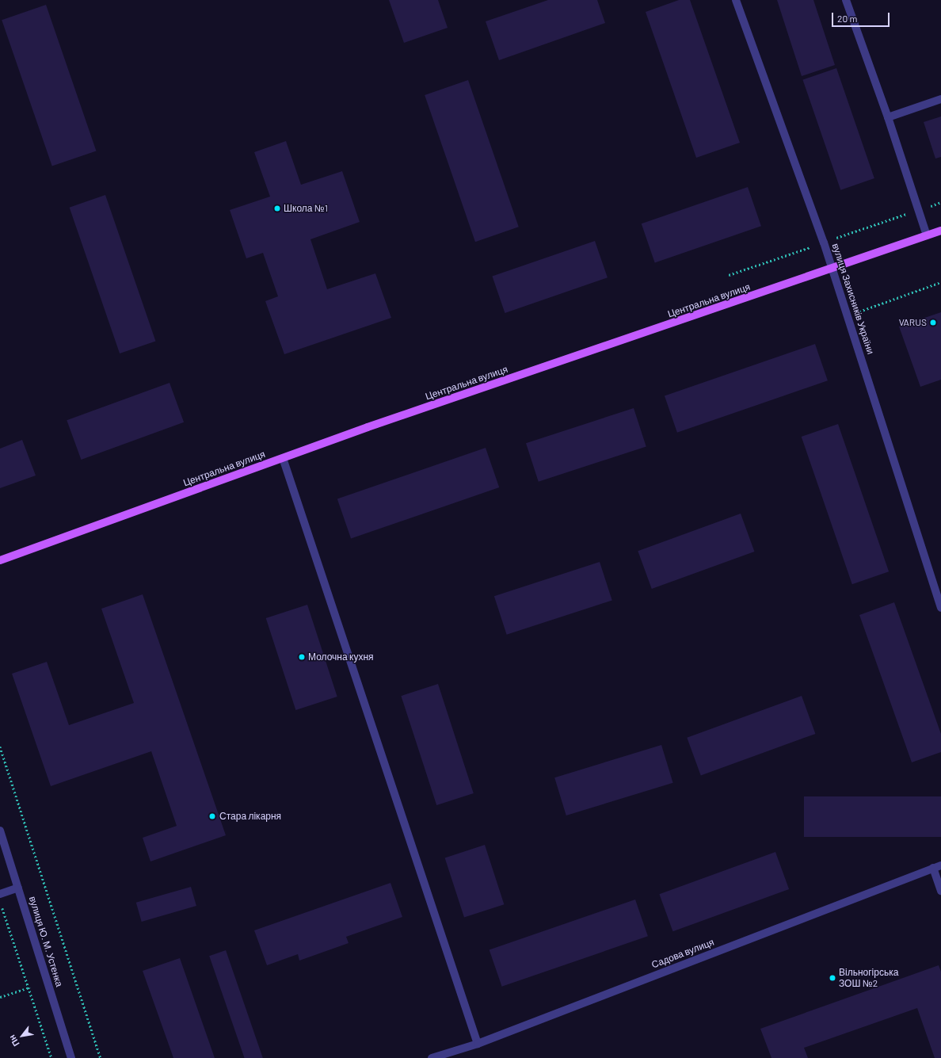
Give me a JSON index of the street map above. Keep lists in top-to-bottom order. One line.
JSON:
{"streets":{"main road":["Центральна вулиця"],"street":["вулиця Захисників України","вулиця Ю. М. Устенка","Садова вулиця"]},"crossings":[["вулиця Захисників України","Центральна вулиця"]],"places":["Школа №1","VARUS","Молочна кухня","Стара лікарня","Вільногірська ЗОШ №2"],"scale_bar":"20 m","north":"bottom left"}
